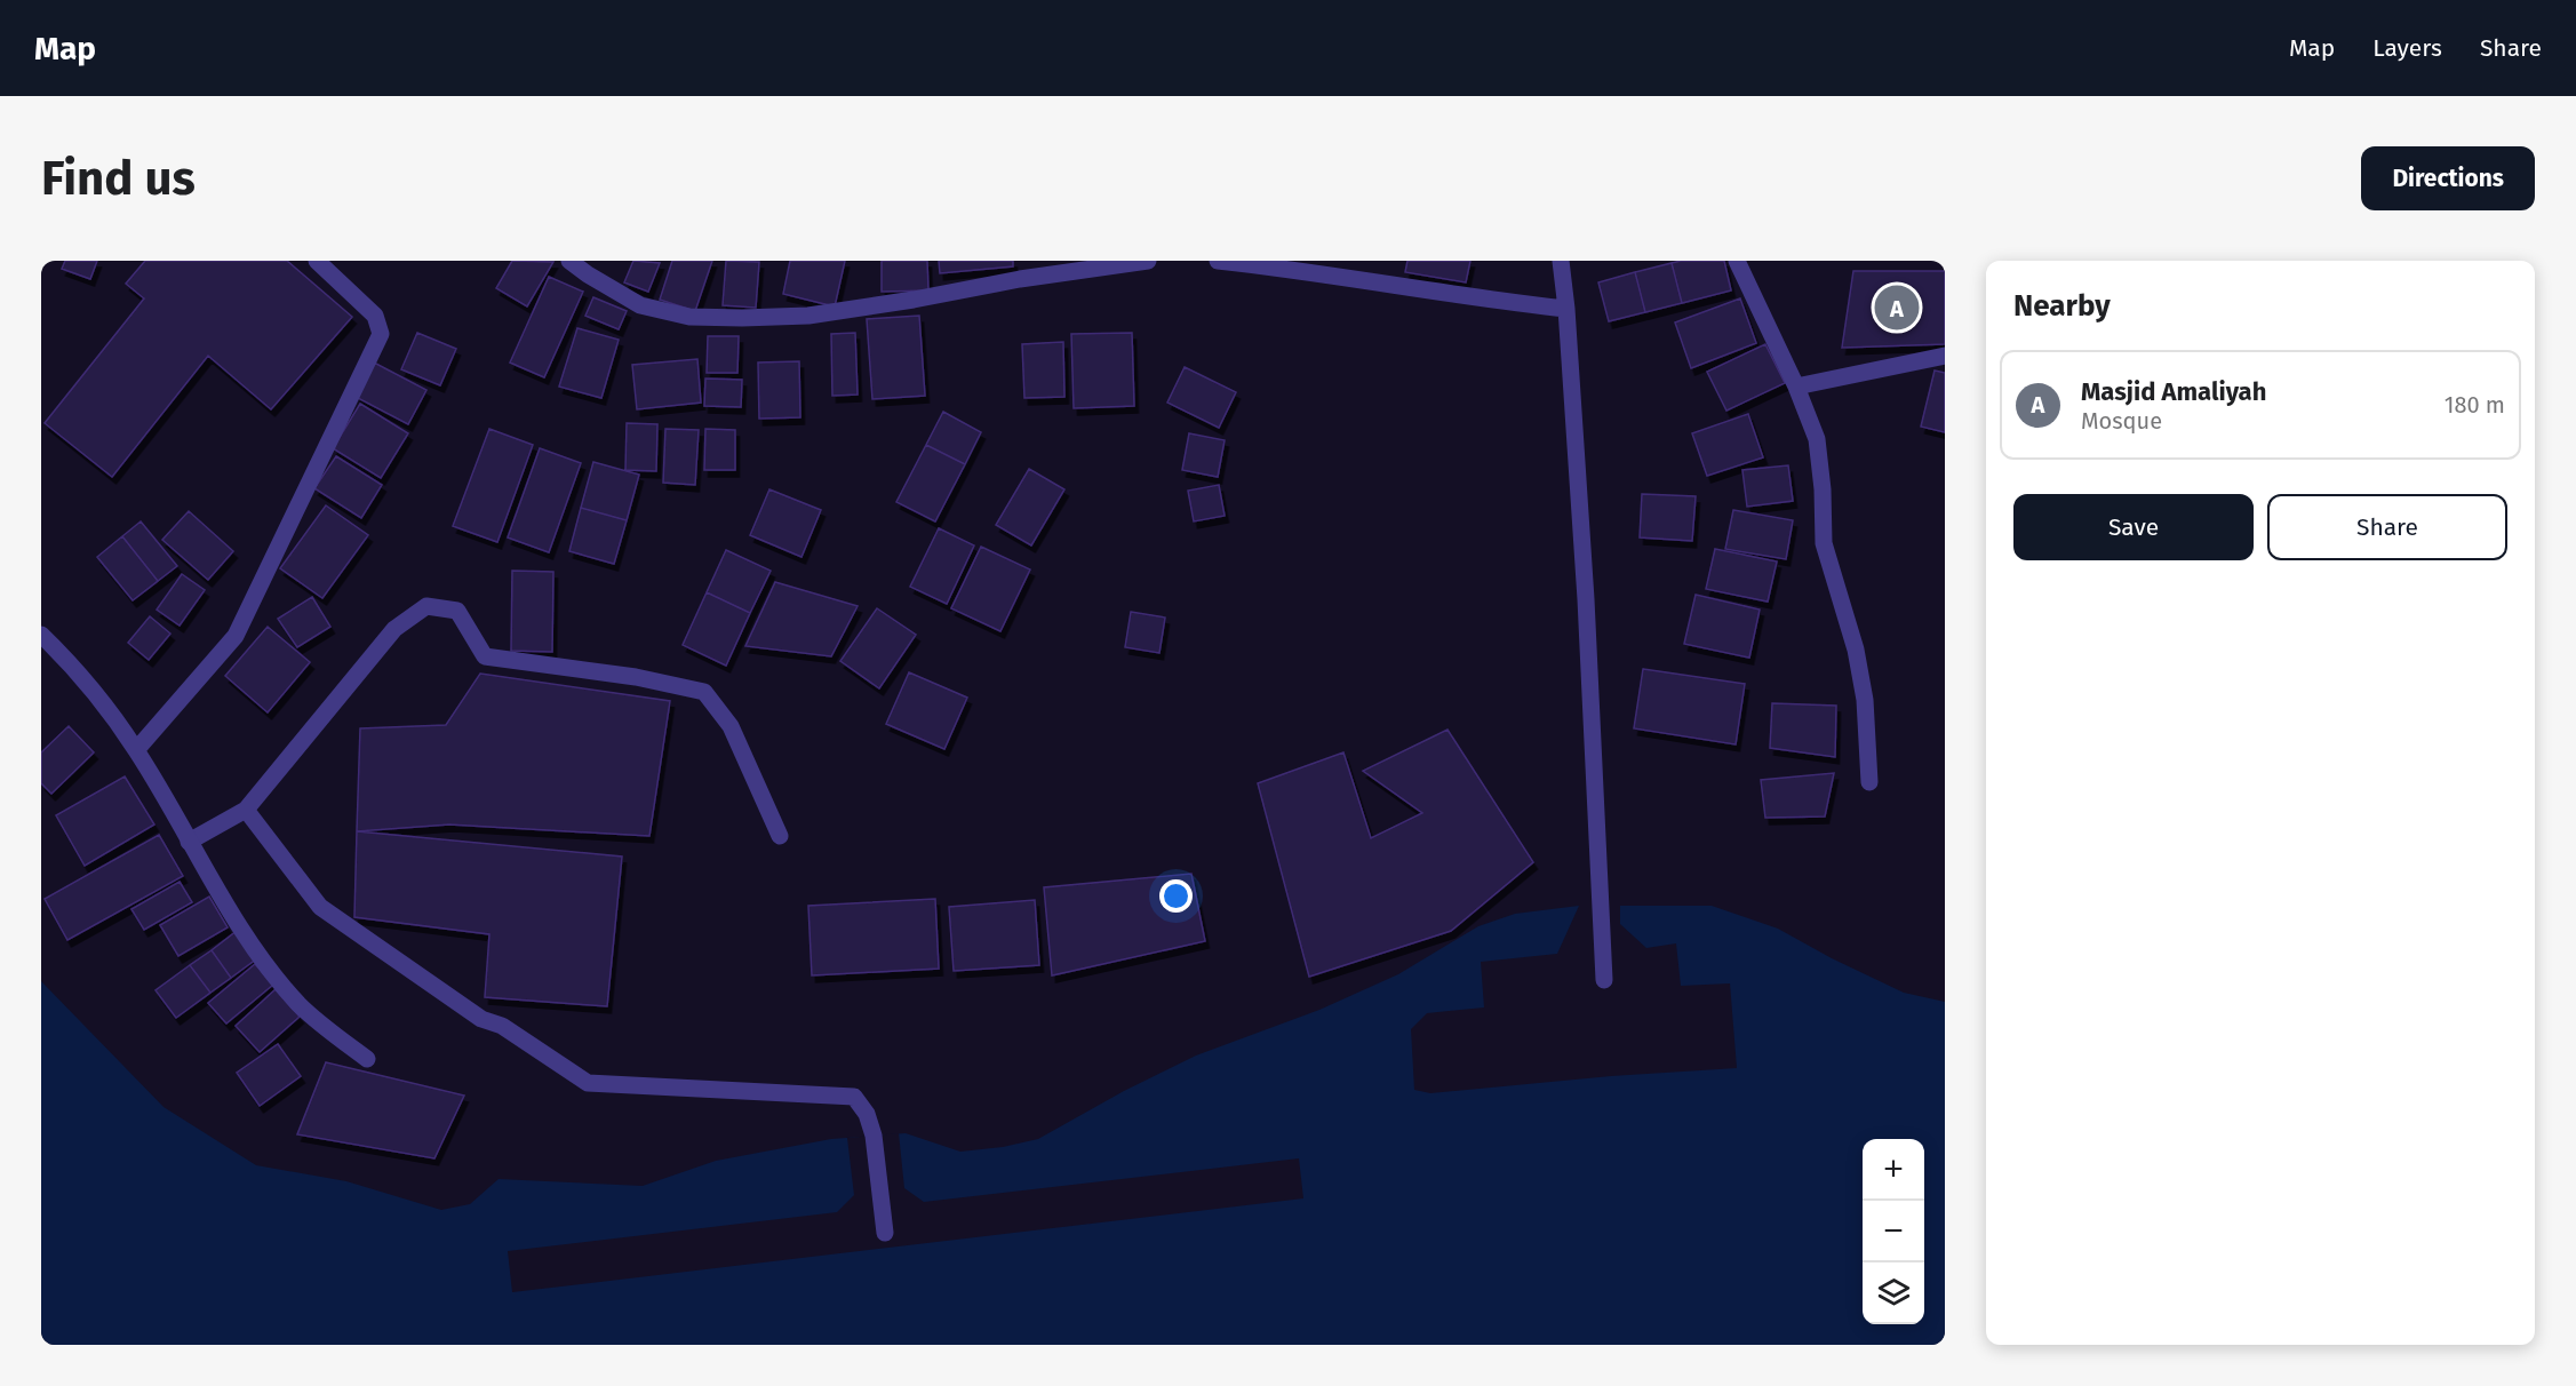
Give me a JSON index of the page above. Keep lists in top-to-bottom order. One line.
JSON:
{"page":{"header":"Map","nav":["Map","Layers","Share"],"buttons":["Directions",["Save","Share"]],"title":"Find us","heading":"Nearby","pins":"A","list":[{"mark":"A","name":"Masjid Amaliyah","note":"Mosque","value":"180 m"}],"map_buttons":["+","−"]}}
